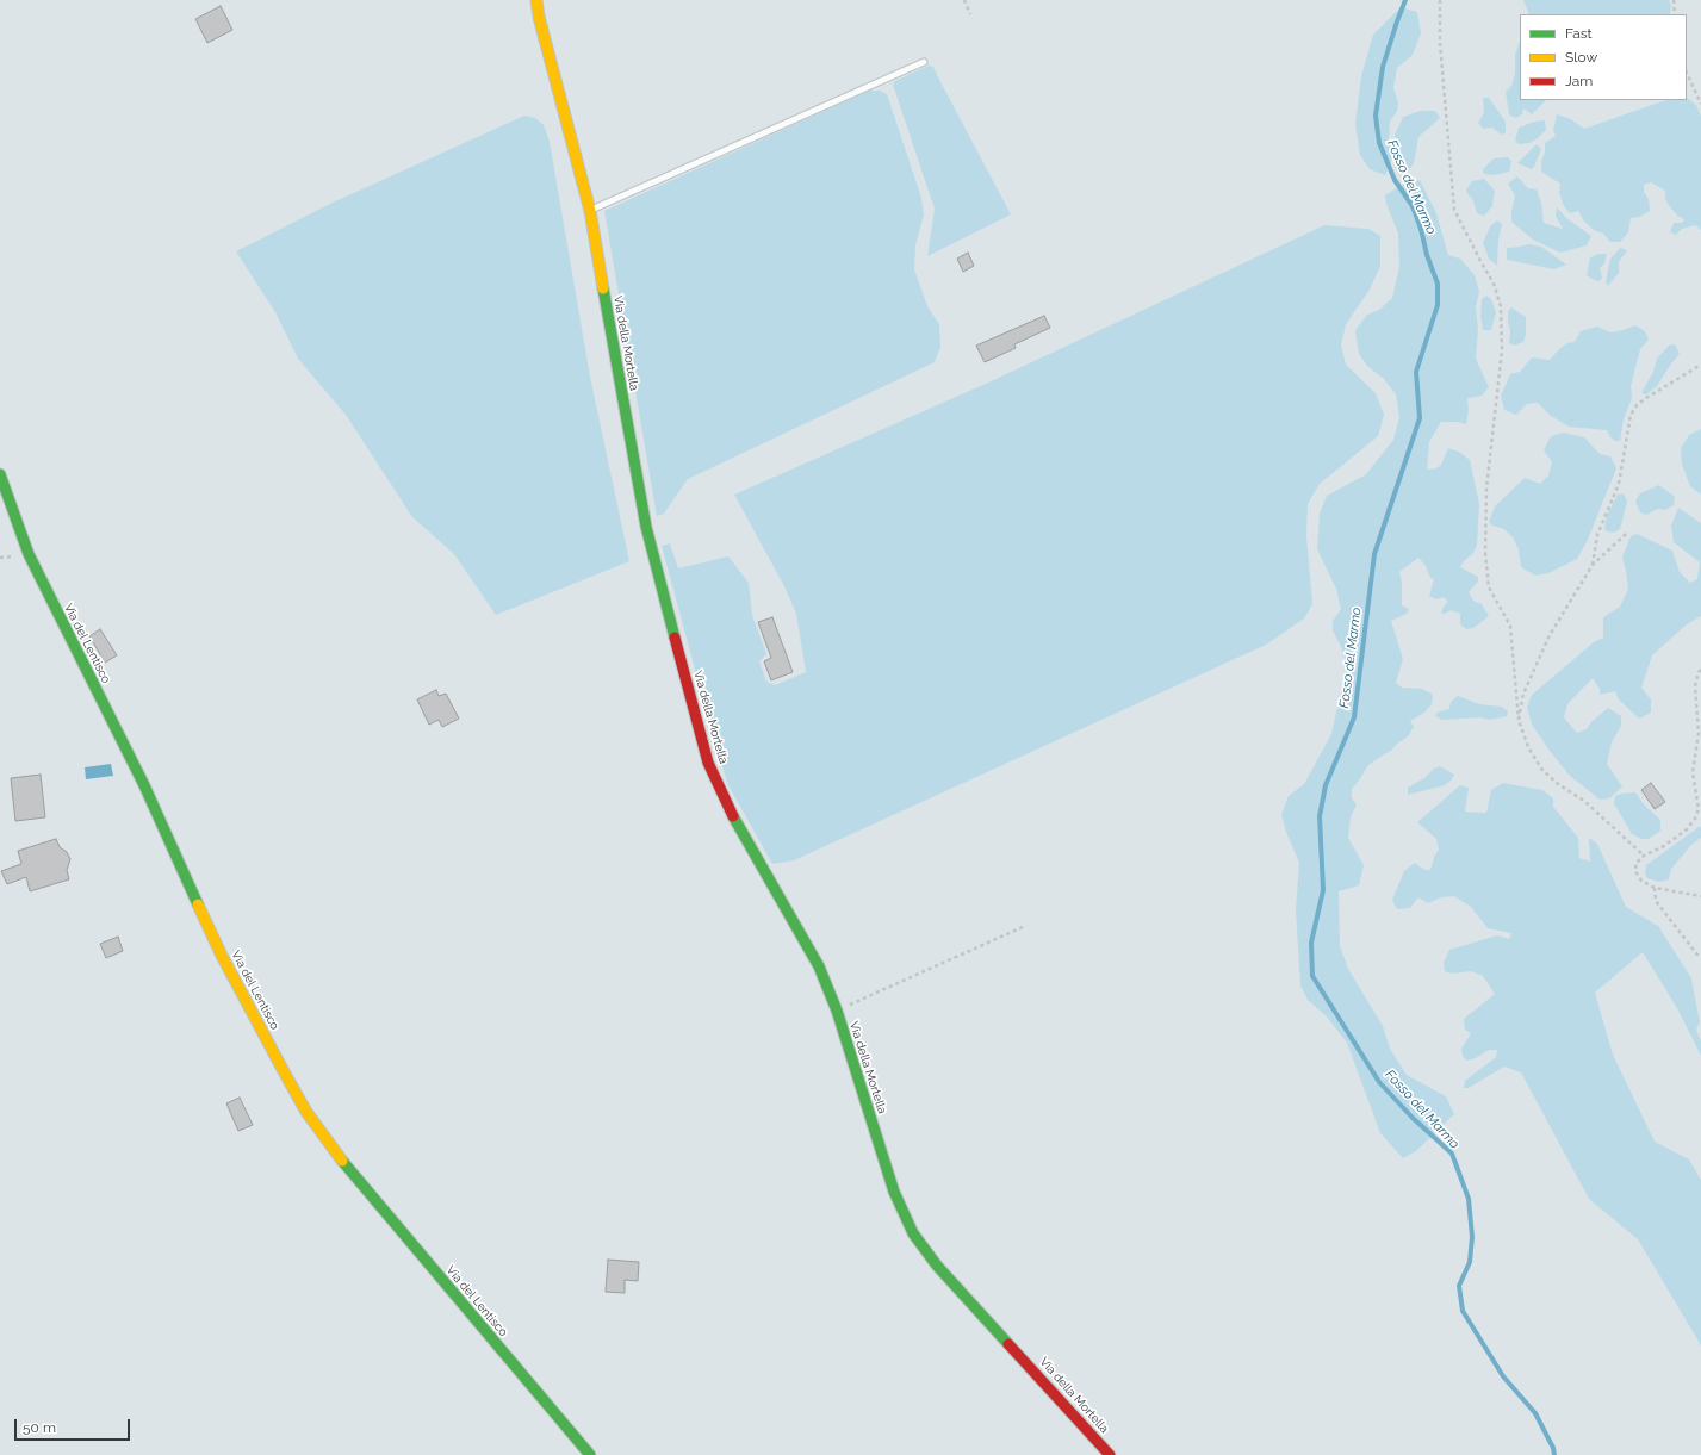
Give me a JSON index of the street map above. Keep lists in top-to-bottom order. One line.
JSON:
{"streets":{"street":["Via della Mortella","Via del Lentisco"]},"water":["Fosso del Marmo"],"legend":["Fast","Slow","Jam"],"scale_bar":"50 m"}
